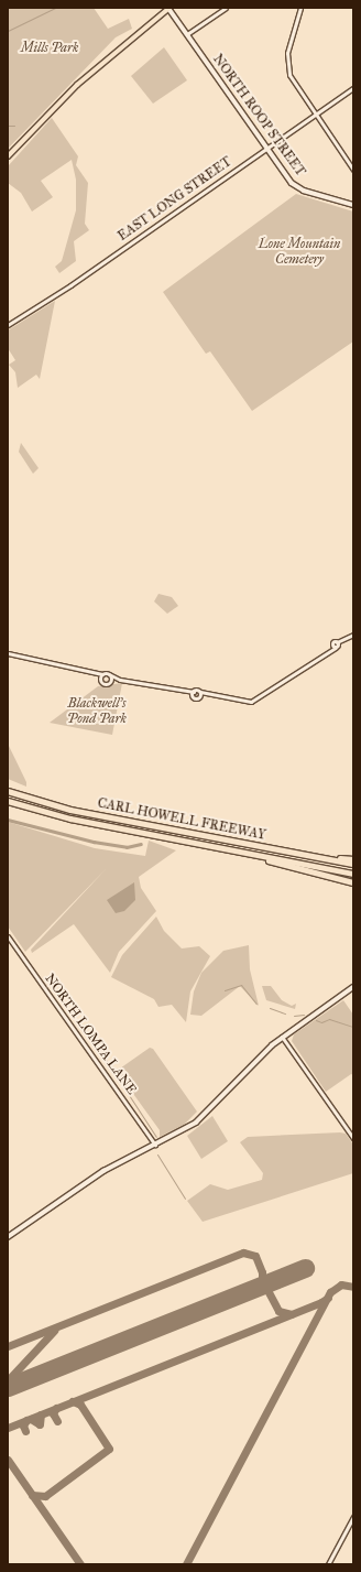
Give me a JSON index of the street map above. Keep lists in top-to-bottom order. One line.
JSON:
{"streets":{"highway":["CARL HOWELL FREEWAY"],"main road":["NORTH ROOP STREET"],"street":["EAST LONG STREET","NORTH LOMPA LANE"]},"crossings":[["NORTH ROOP STREET","EAST LONG STREET"]],"parks":["Mills Park","Lone Mountain Cemetery","Blackwell's Pond Park"]}
